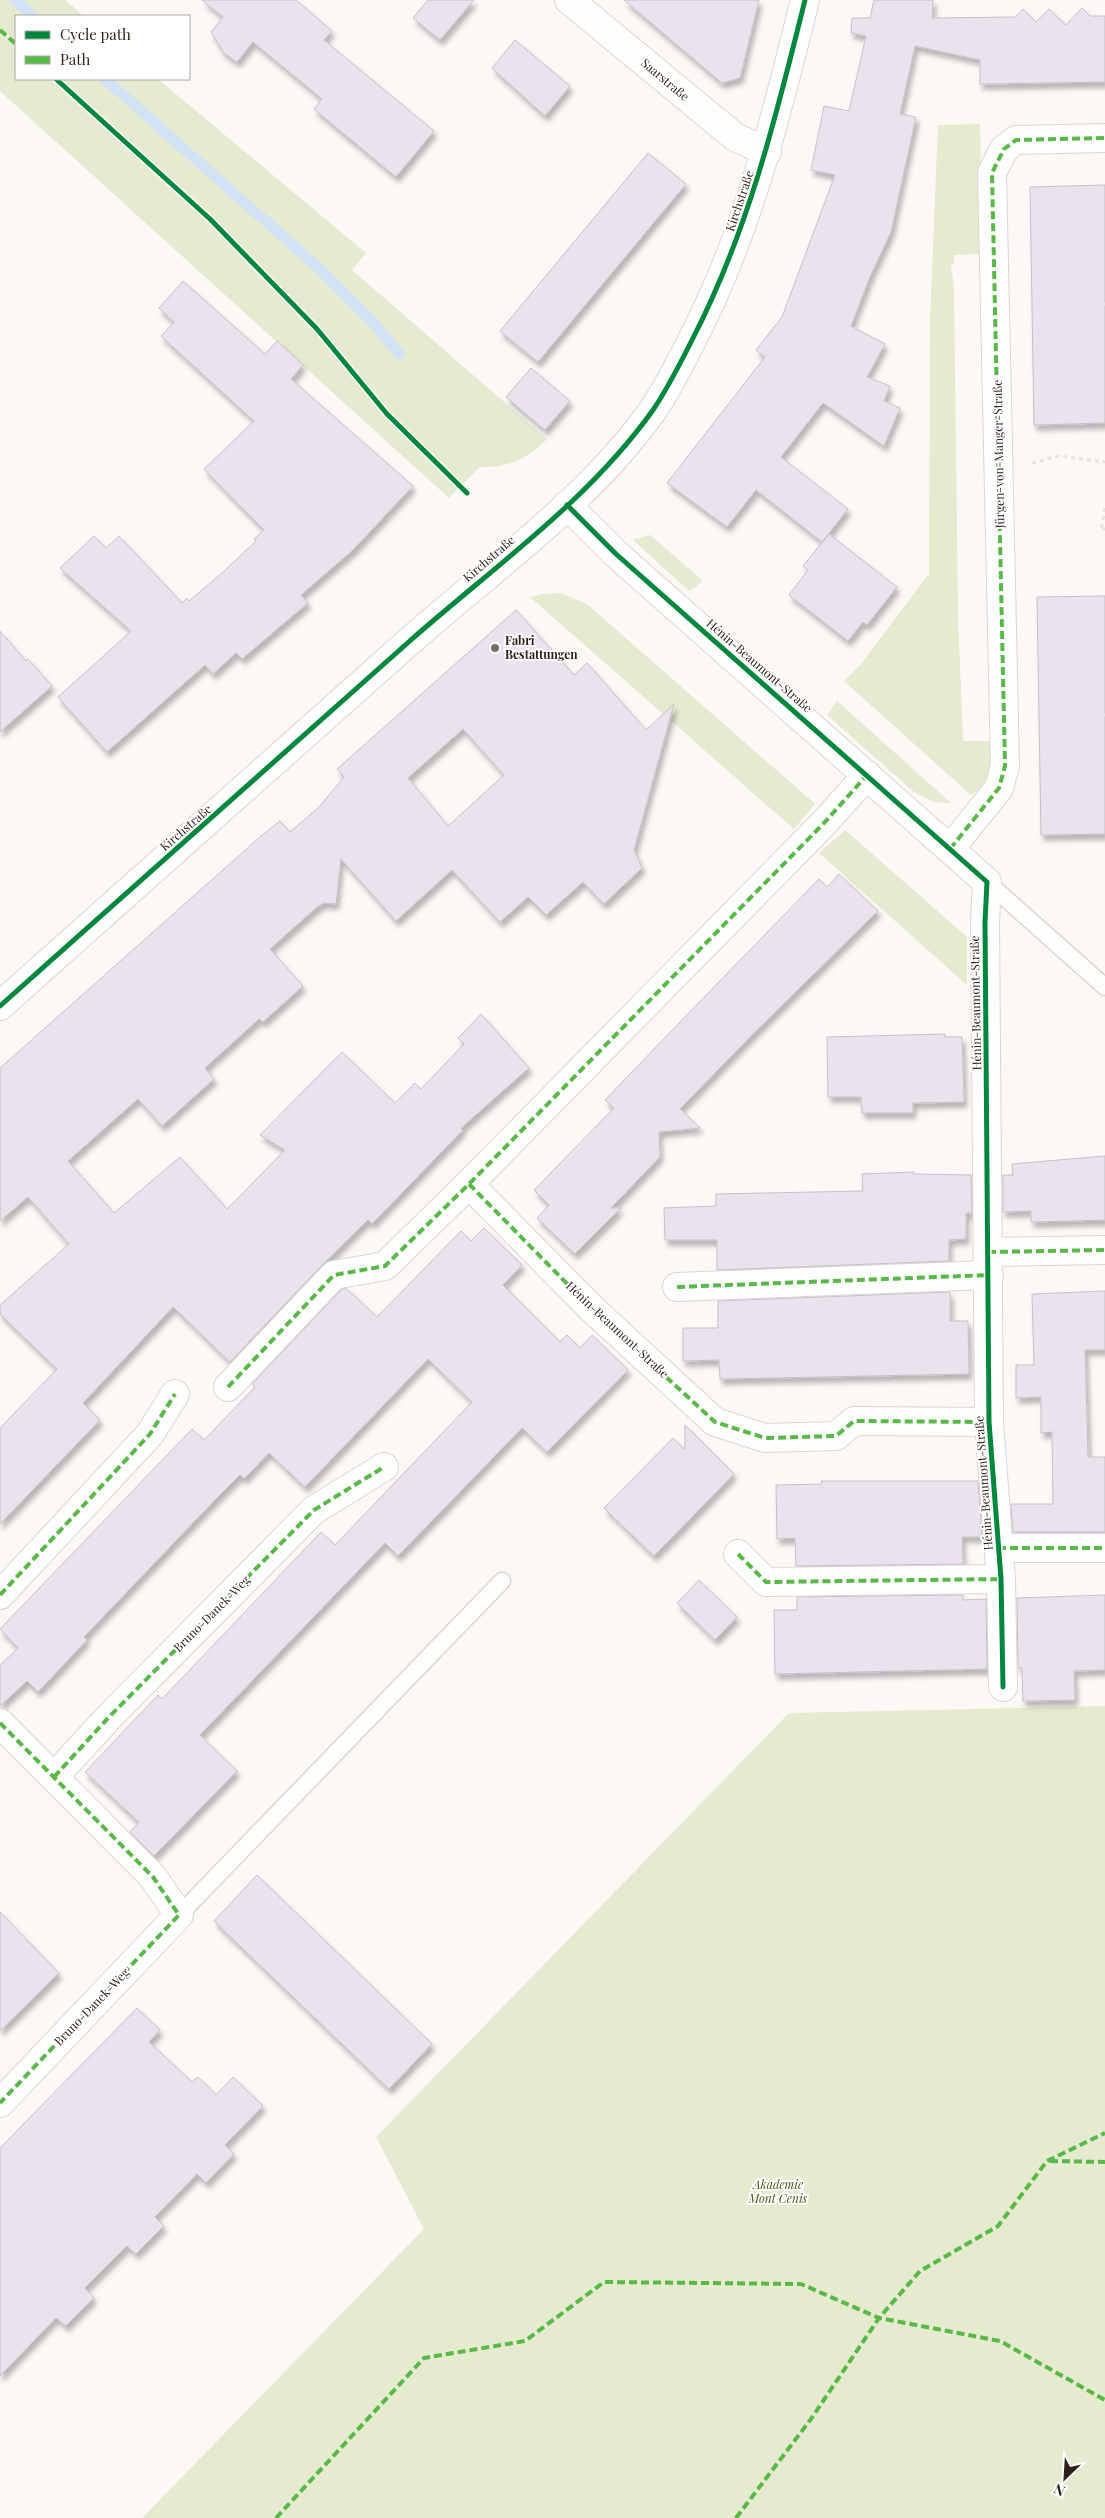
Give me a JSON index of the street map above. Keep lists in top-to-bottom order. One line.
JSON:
{"streets":{"street":["Saarstraße","Kirchstraße","Jürgen-von-Manger-Straße","Hénin-Beaumont-Straße","Bruno-Danek-Weg"]},"crossings":[["Saarstraße","Kirchstraße"],["Kirchstraße","Hénin-Beaumont-Straße"],["Jürgen-von-Manger-Straße","Hénin-Beaumont-Straße"]],"parks":["Akademie Mont Cenis"],"places":["Fabri Bestattungen"],"legend":["Cycle path","Path"],"north":"bottom left"}
